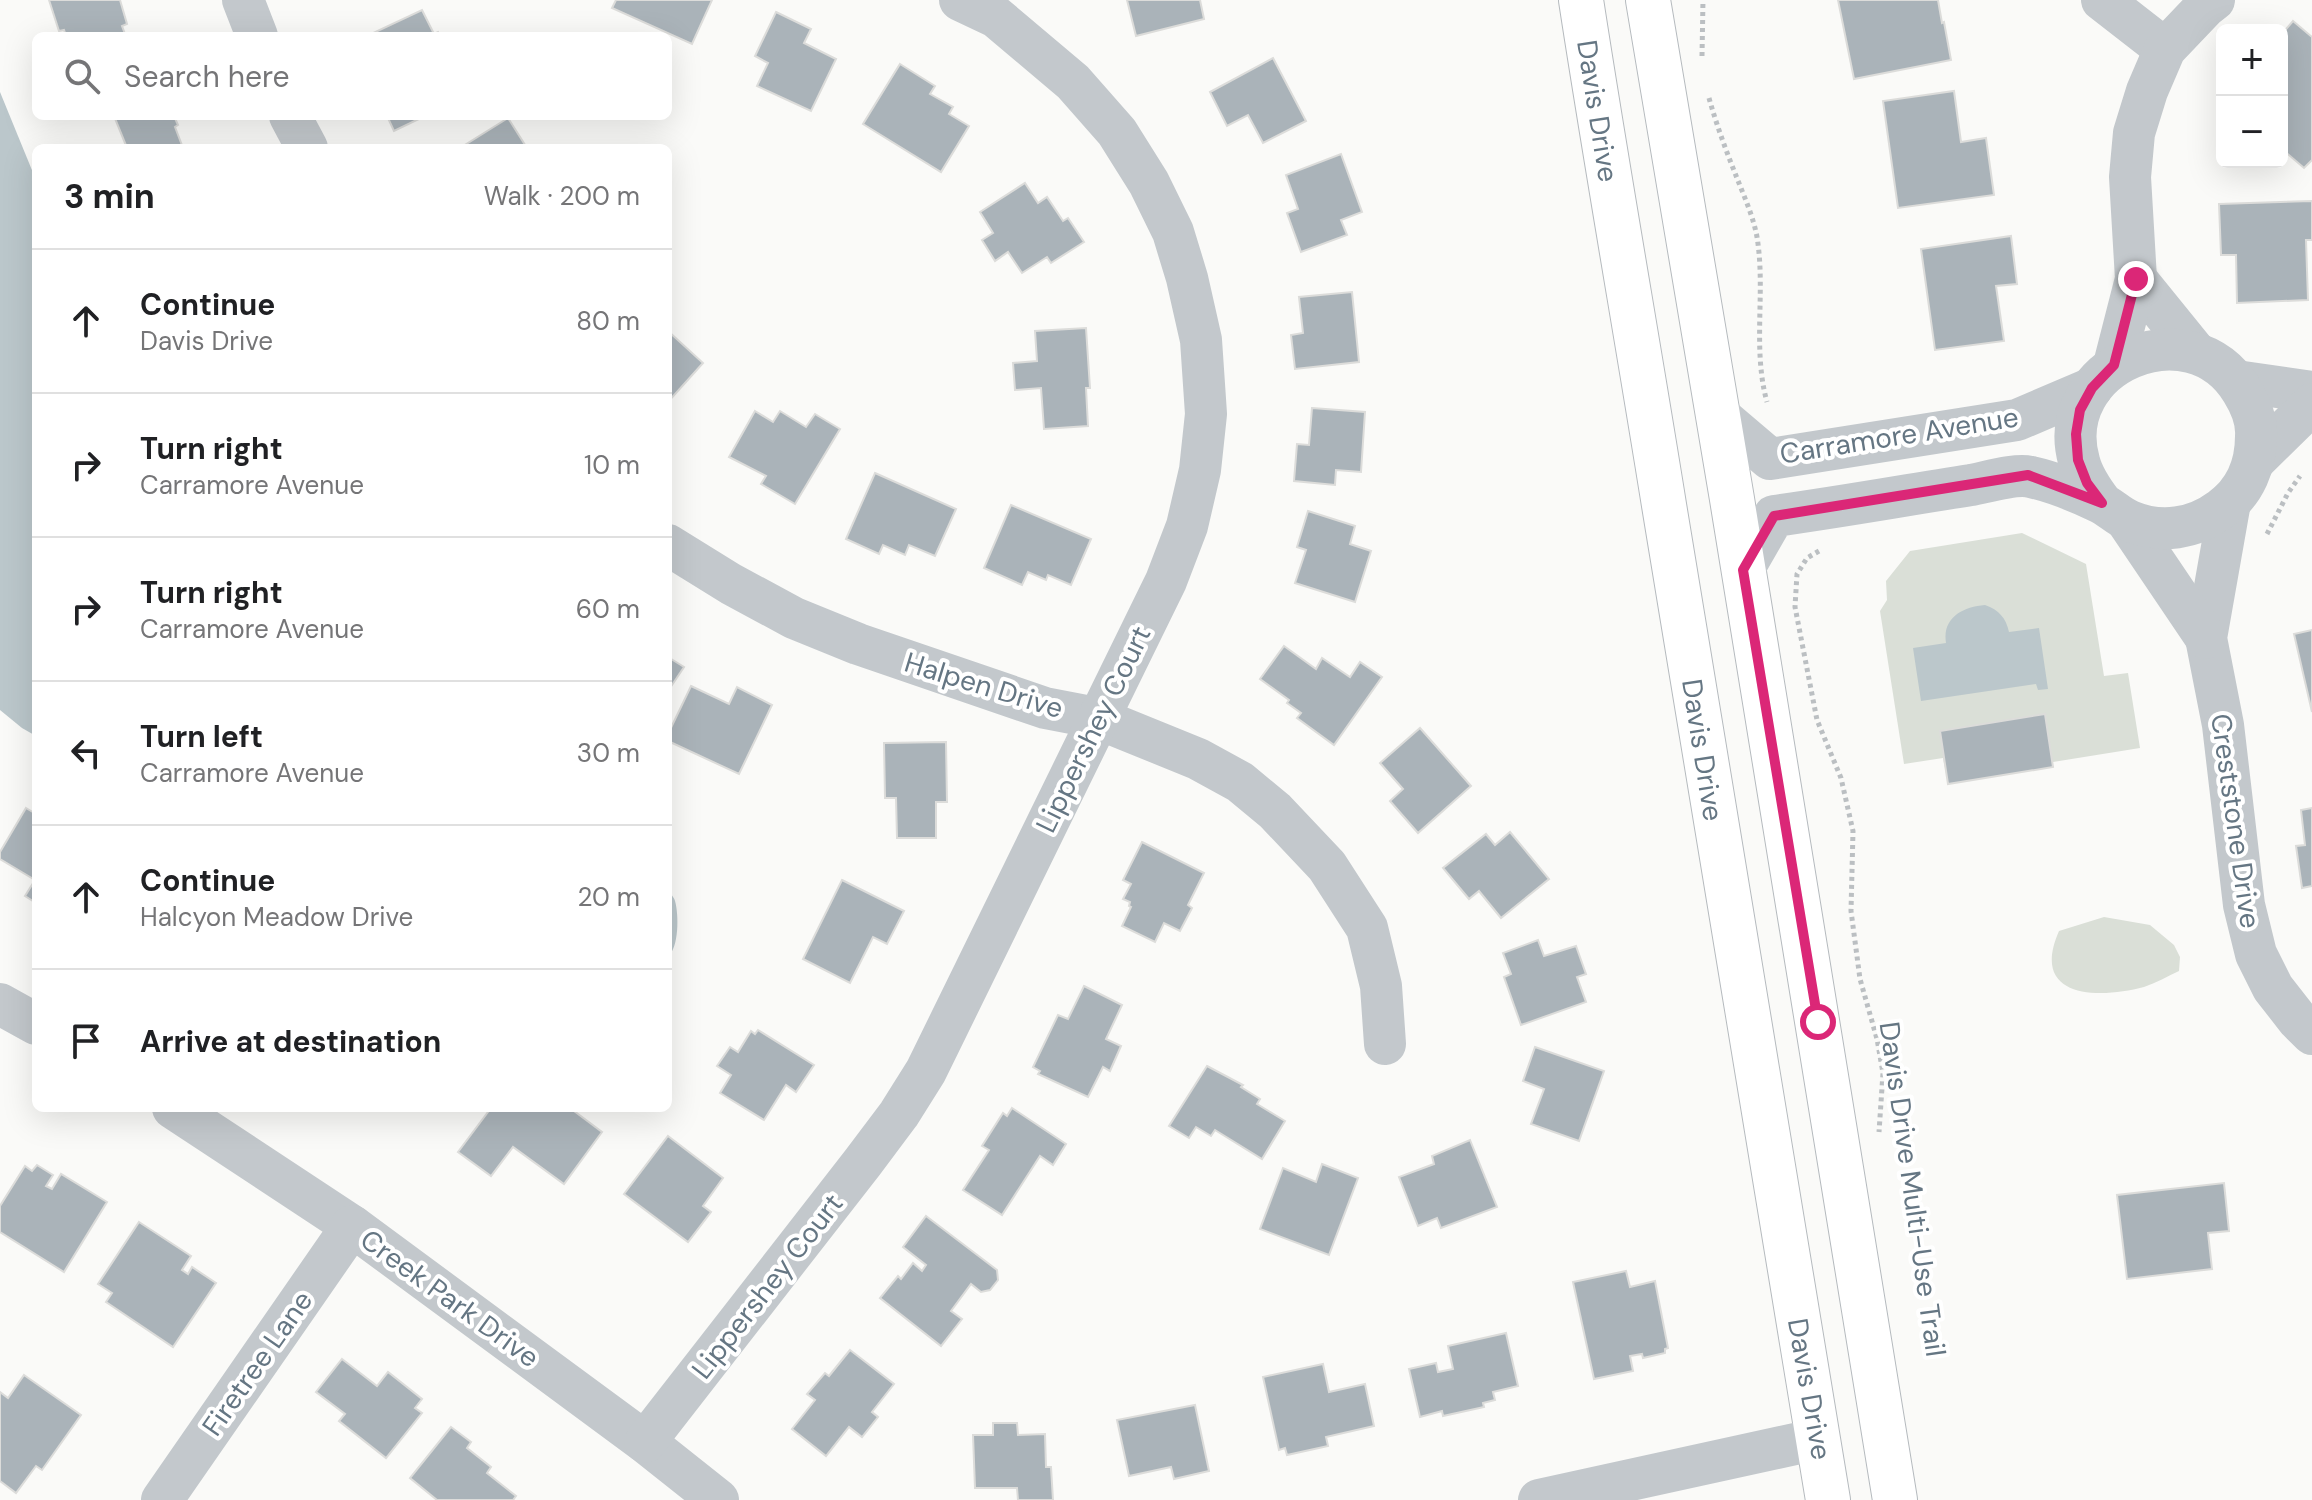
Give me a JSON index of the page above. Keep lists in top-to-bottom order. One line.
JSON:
{"streets":{"main road":["Davis Drive"],"street":["Carramore Avenue","Halpen Drive","Lippershey Court","Creststone Drive","Creek Park Drive","Firetree Lane"],"path":["Davis Drive Multi-Use Trail"]},"crossings":[["Carramore Avenue","Creststone Drive"],["Halpen Drive","Lippershey Court"],["Lippershey Court","Creek Park Drive"],["Creek Park Drive","Firetree Lane"]],"page":{"map_buttons":["+","−"],"search":"Search here","heading":["3 min","Walk · 200 m"],"list":[["Continue","Davis Drive","80 m"],["Turn right","Carramore Avenue","10 m"],["Turn right","Carramore Avenue","60 m"],["Turn left","Carramore Avenue","30 m"],["Continue","Halcyon Meadow Drive","20 m"],"Arrive at destination"]}}
